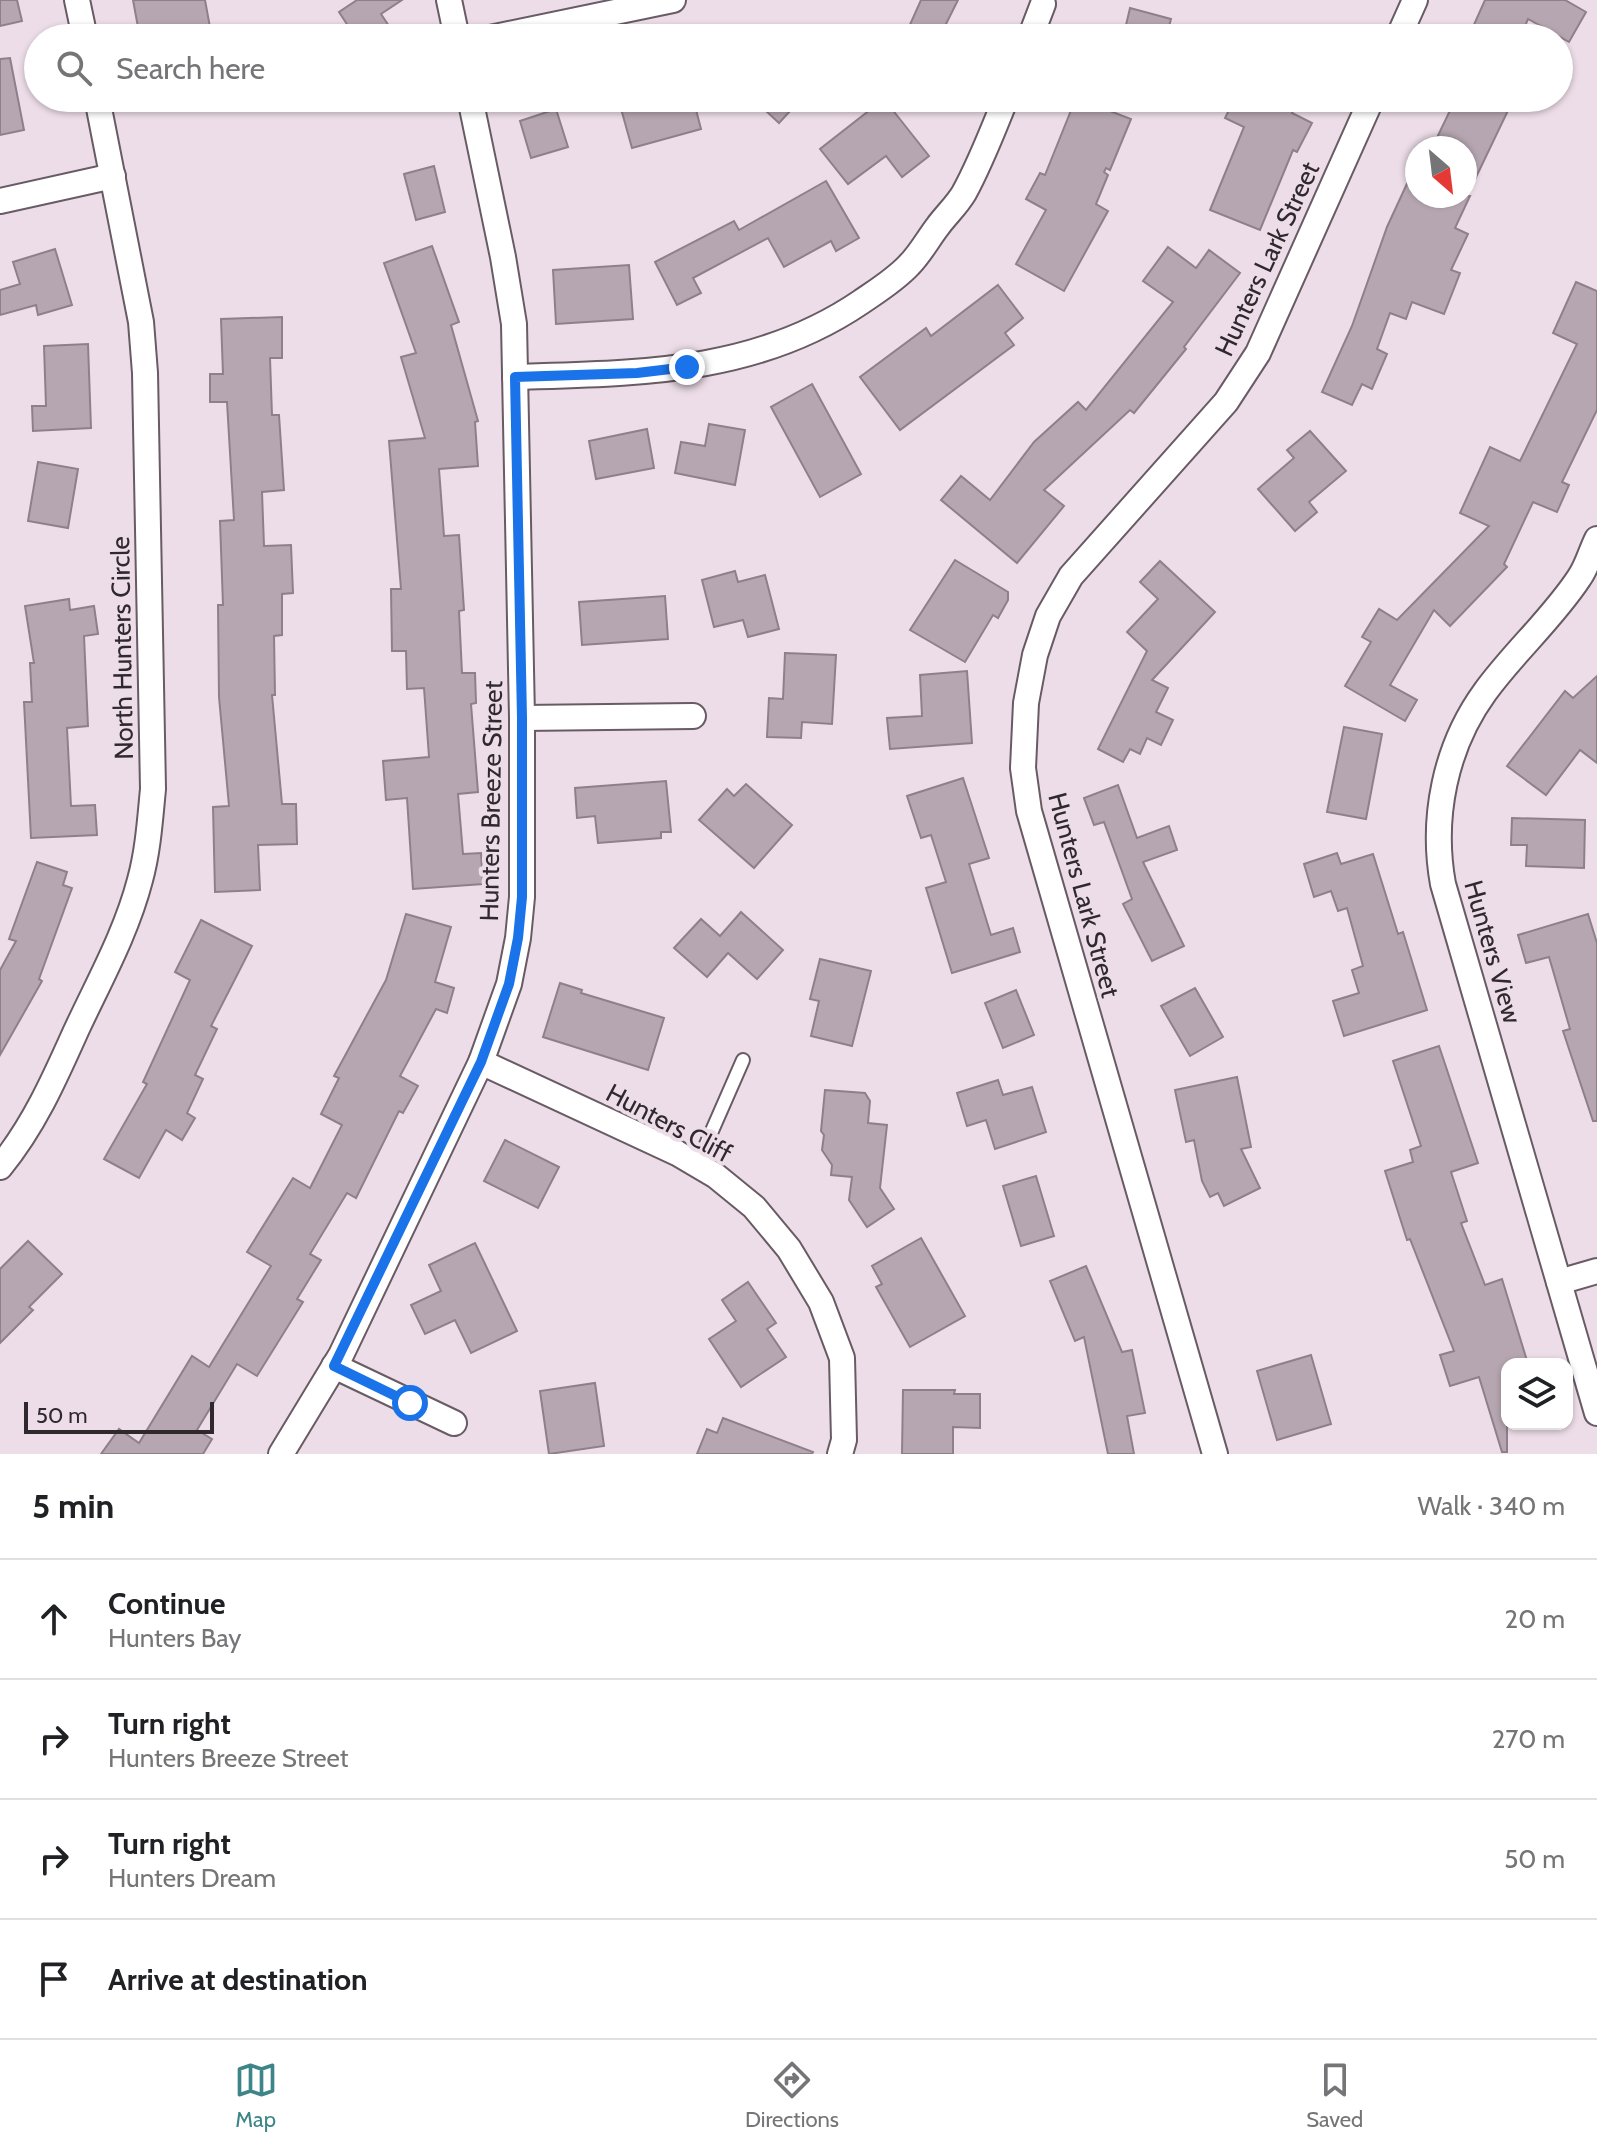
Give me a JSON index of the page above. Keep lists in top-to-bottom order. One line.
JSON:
{"streets":{"street":["Hunters Lark Street","North Hunters Circle","Hunters Breeze Street","Hunters View","Hunters Cliff"]},"crossings":[["Hunters Breeze Street","Hunters Cliff"]],"scale_bar":"50 m","north":"bottom right","page":{"search":"Search here","scale":"50 m","heading":["5 min","Walk · 340 m"],"list":[["Continue","Hunters Bay","20 m"],["Turn right","Hunters Breeze Street","270 m"],["Turn right","Hunters Dream","50 m"],"Arrive at destination"],"nav":["Map","Directions","Saved"]}}
